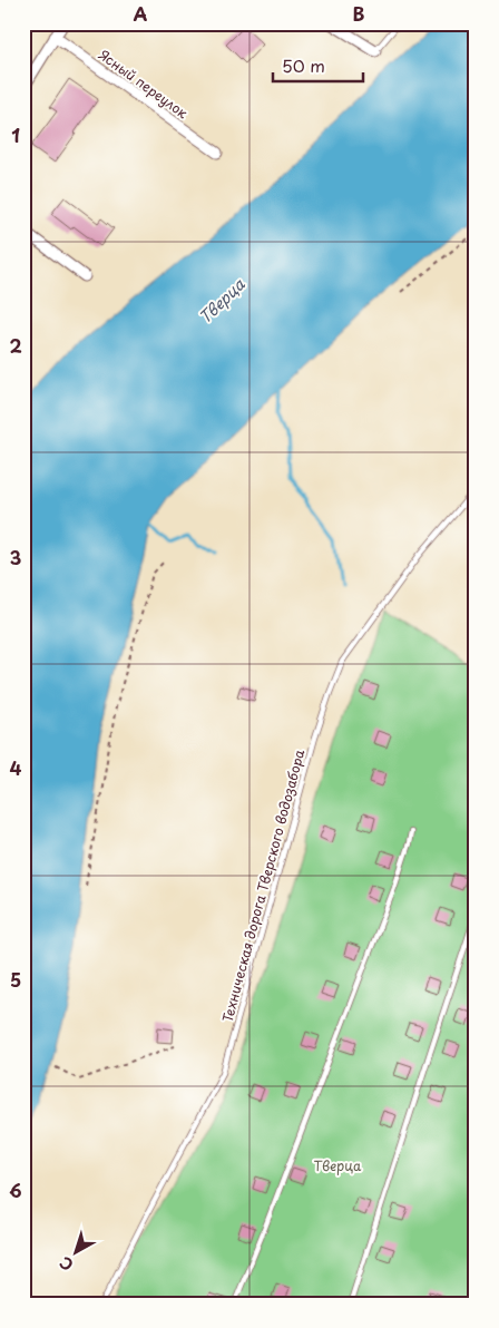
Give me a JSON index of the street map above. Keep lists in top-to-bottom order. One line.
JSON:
{"streets":{"street":["Ясный переулок"],"lane":["Техническая дорога Тверского водозабора"]},"water":["Тверца"],"parks":["Тверца"],"scale_bar":"50 m","north":"bottom left","grid":{"columns":["A","B"],"rows":["1","2","3","4","5","6"]}}
